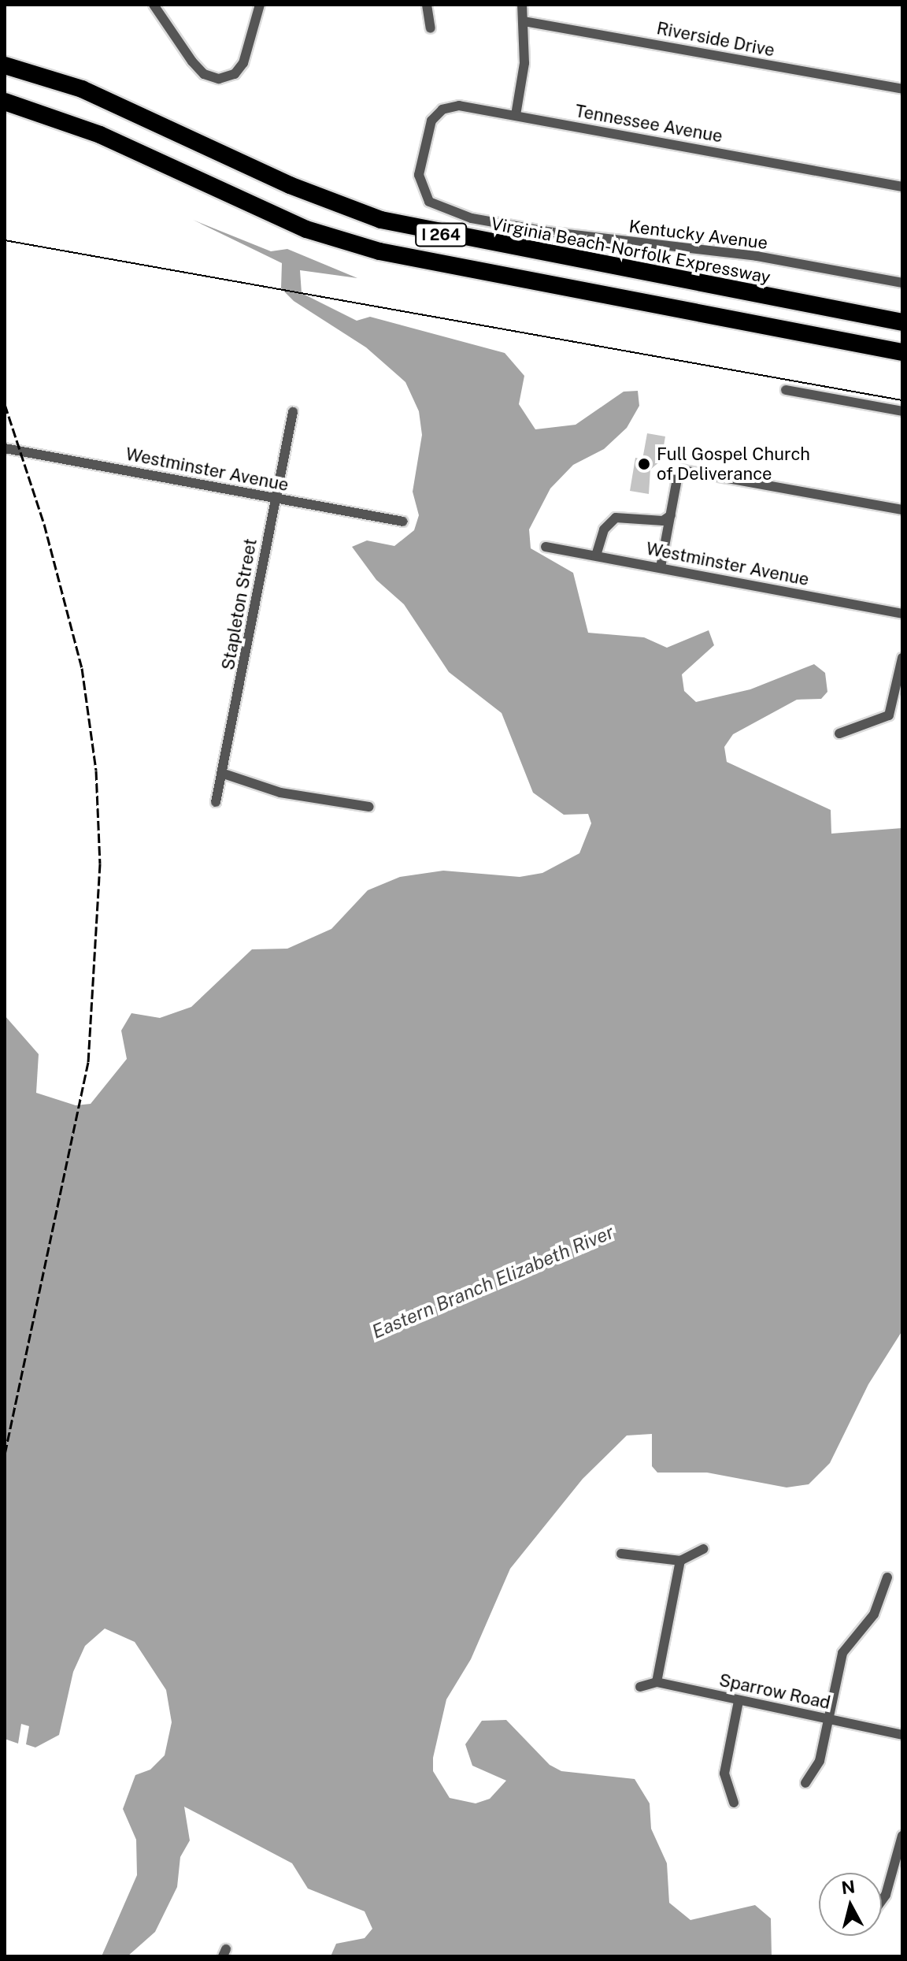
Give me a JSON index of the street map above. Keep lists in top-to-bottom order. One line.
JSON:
{"streets":{"highway":["I 264","Virginia Beach-Norfolk Expressway"],"street":["Riverside Drive","Tennessee Avenue","Kentucky Avenue","Westminster Avenue","Stapleton Street","Sparrow Road"]},"crossings":[["Tennessee Avenue","Kentucky Avenue"],["Westminster Avenue","Stapleton Street"]],"water":["Eastern Branch Elizabeth River"],"places":["Full Gospel Church of Deliverance"],"north":"top"}
